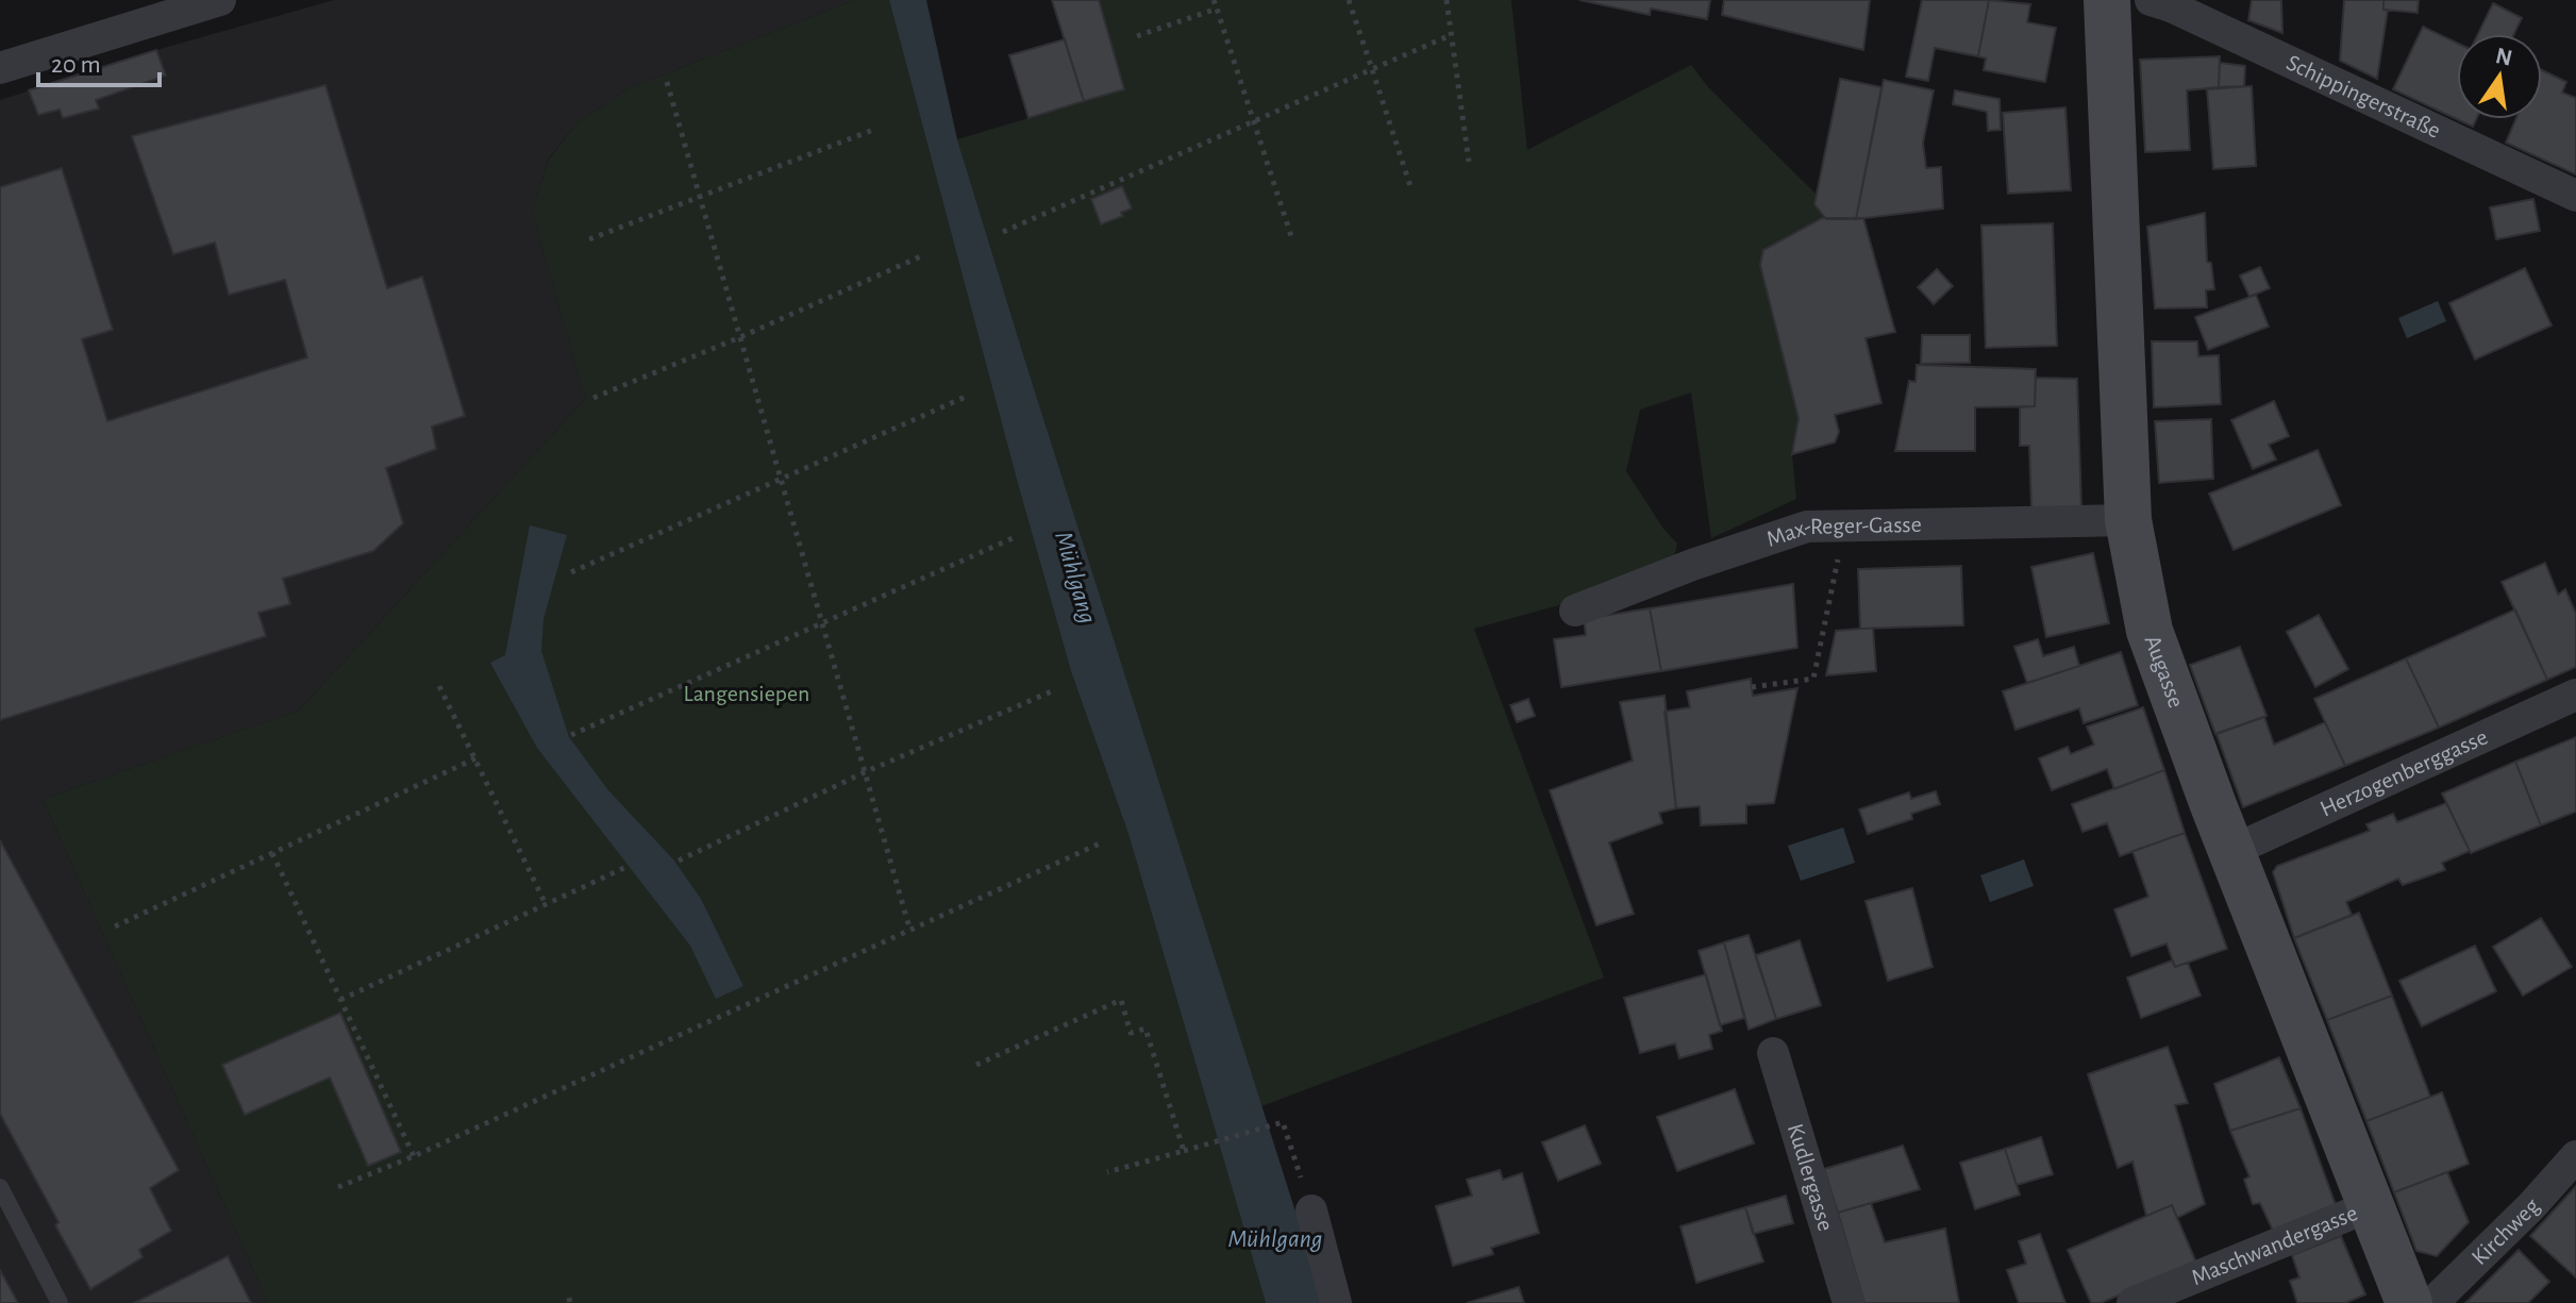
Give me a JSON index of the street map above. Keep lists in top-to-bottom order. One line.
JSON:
{"streets":{"street":["Schippingerstraße","Max-Reger-Gasse","Augasse","Herzogenberggasse","Kudlergasse","Kirchweg","Maschwandergasse"]},"crossings":[["Max-Reger-Gasse","Augasse"],["Augasse","Herzogenberggasse"],["Augasse","Maschwandergasse"]],"water":["Mühlgang"],"parks":["Langensiepen"],"scale_bar":"20 m","north":"top"}
